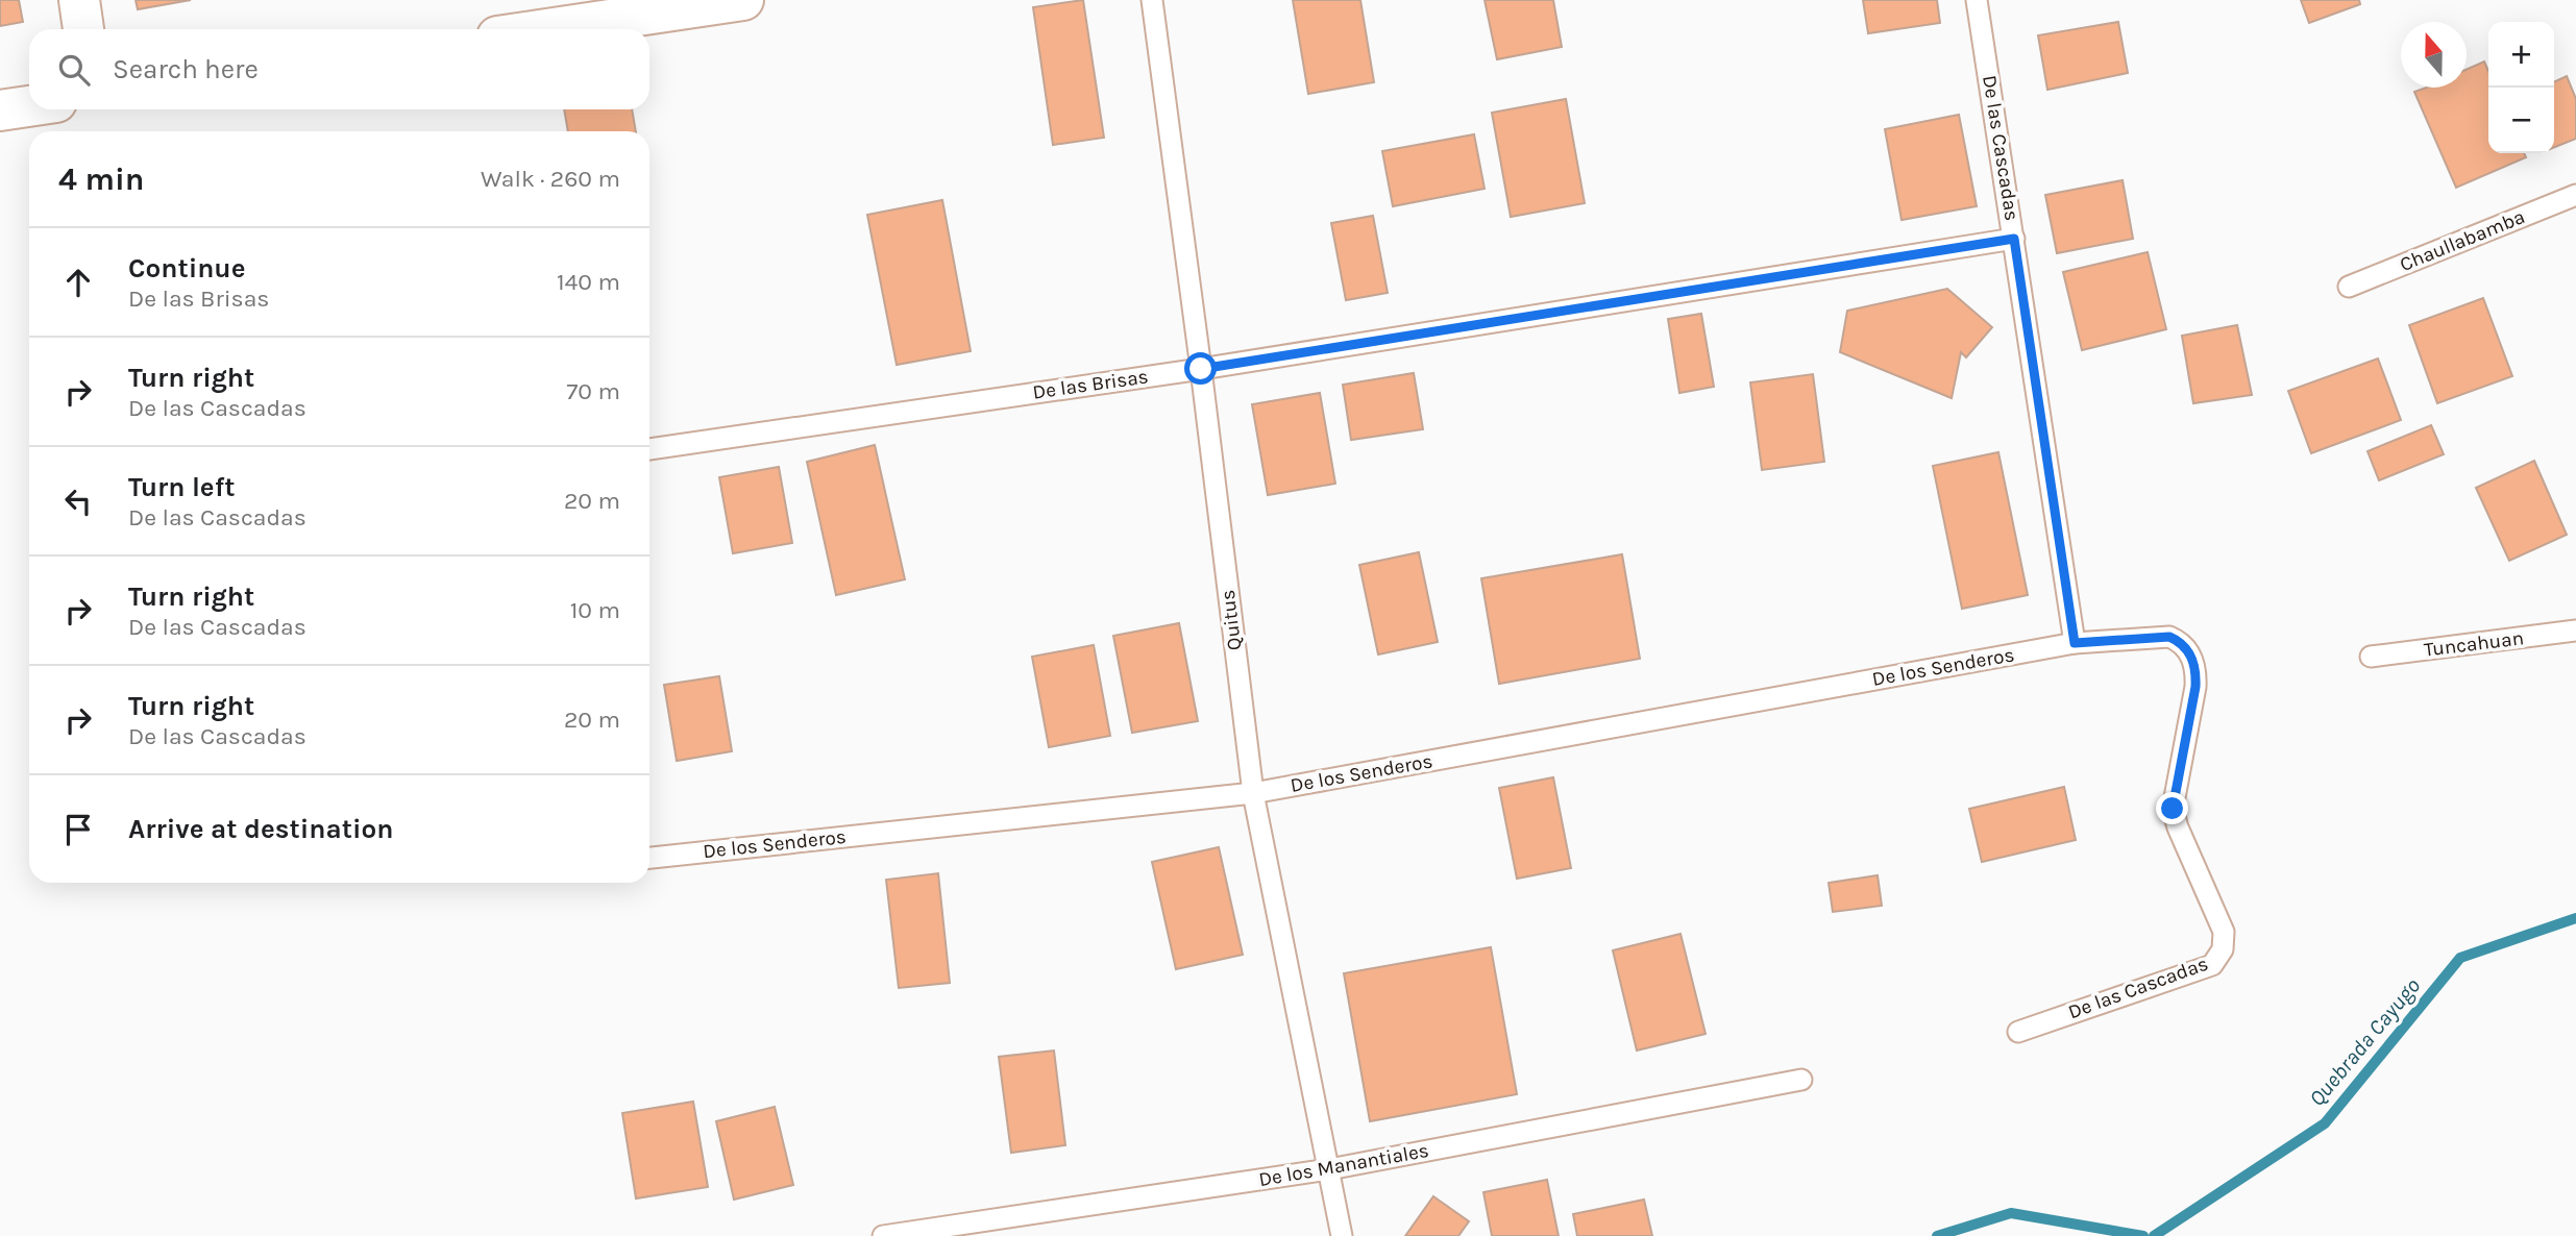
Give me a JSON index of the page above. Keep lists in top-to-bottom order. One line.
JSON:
{"streets":{"lane":["De las Cascadas","Chaullabamba","De las Brisas","Quitus","Tuncahuan","De los Senderos","De los Manantiales"]},"crossings":[["De las Cascadas","De las Brisas"],["De las Cascadas","De los Senderos"],["De las Brisas","Quitus"],["Quitus","De los Senderos"],["Quitus","De los Manantiales"]],"water":["Quebrada Cayugo"],"north":"top","page":{"map_buttons":["+","−"],"search":"Search here","heading":["4 min","Walk · 260 m"],"list":[["Continue","De las Brisas","140 m"],["Turn right","De las Cascadas","70 m"],["Turn left","De las Cascadas","20 m"],["Turn right","De las Cascadas","10 m"],["Turn right","De las Cascadas","20 m"],"Arrive at destination"]}}
